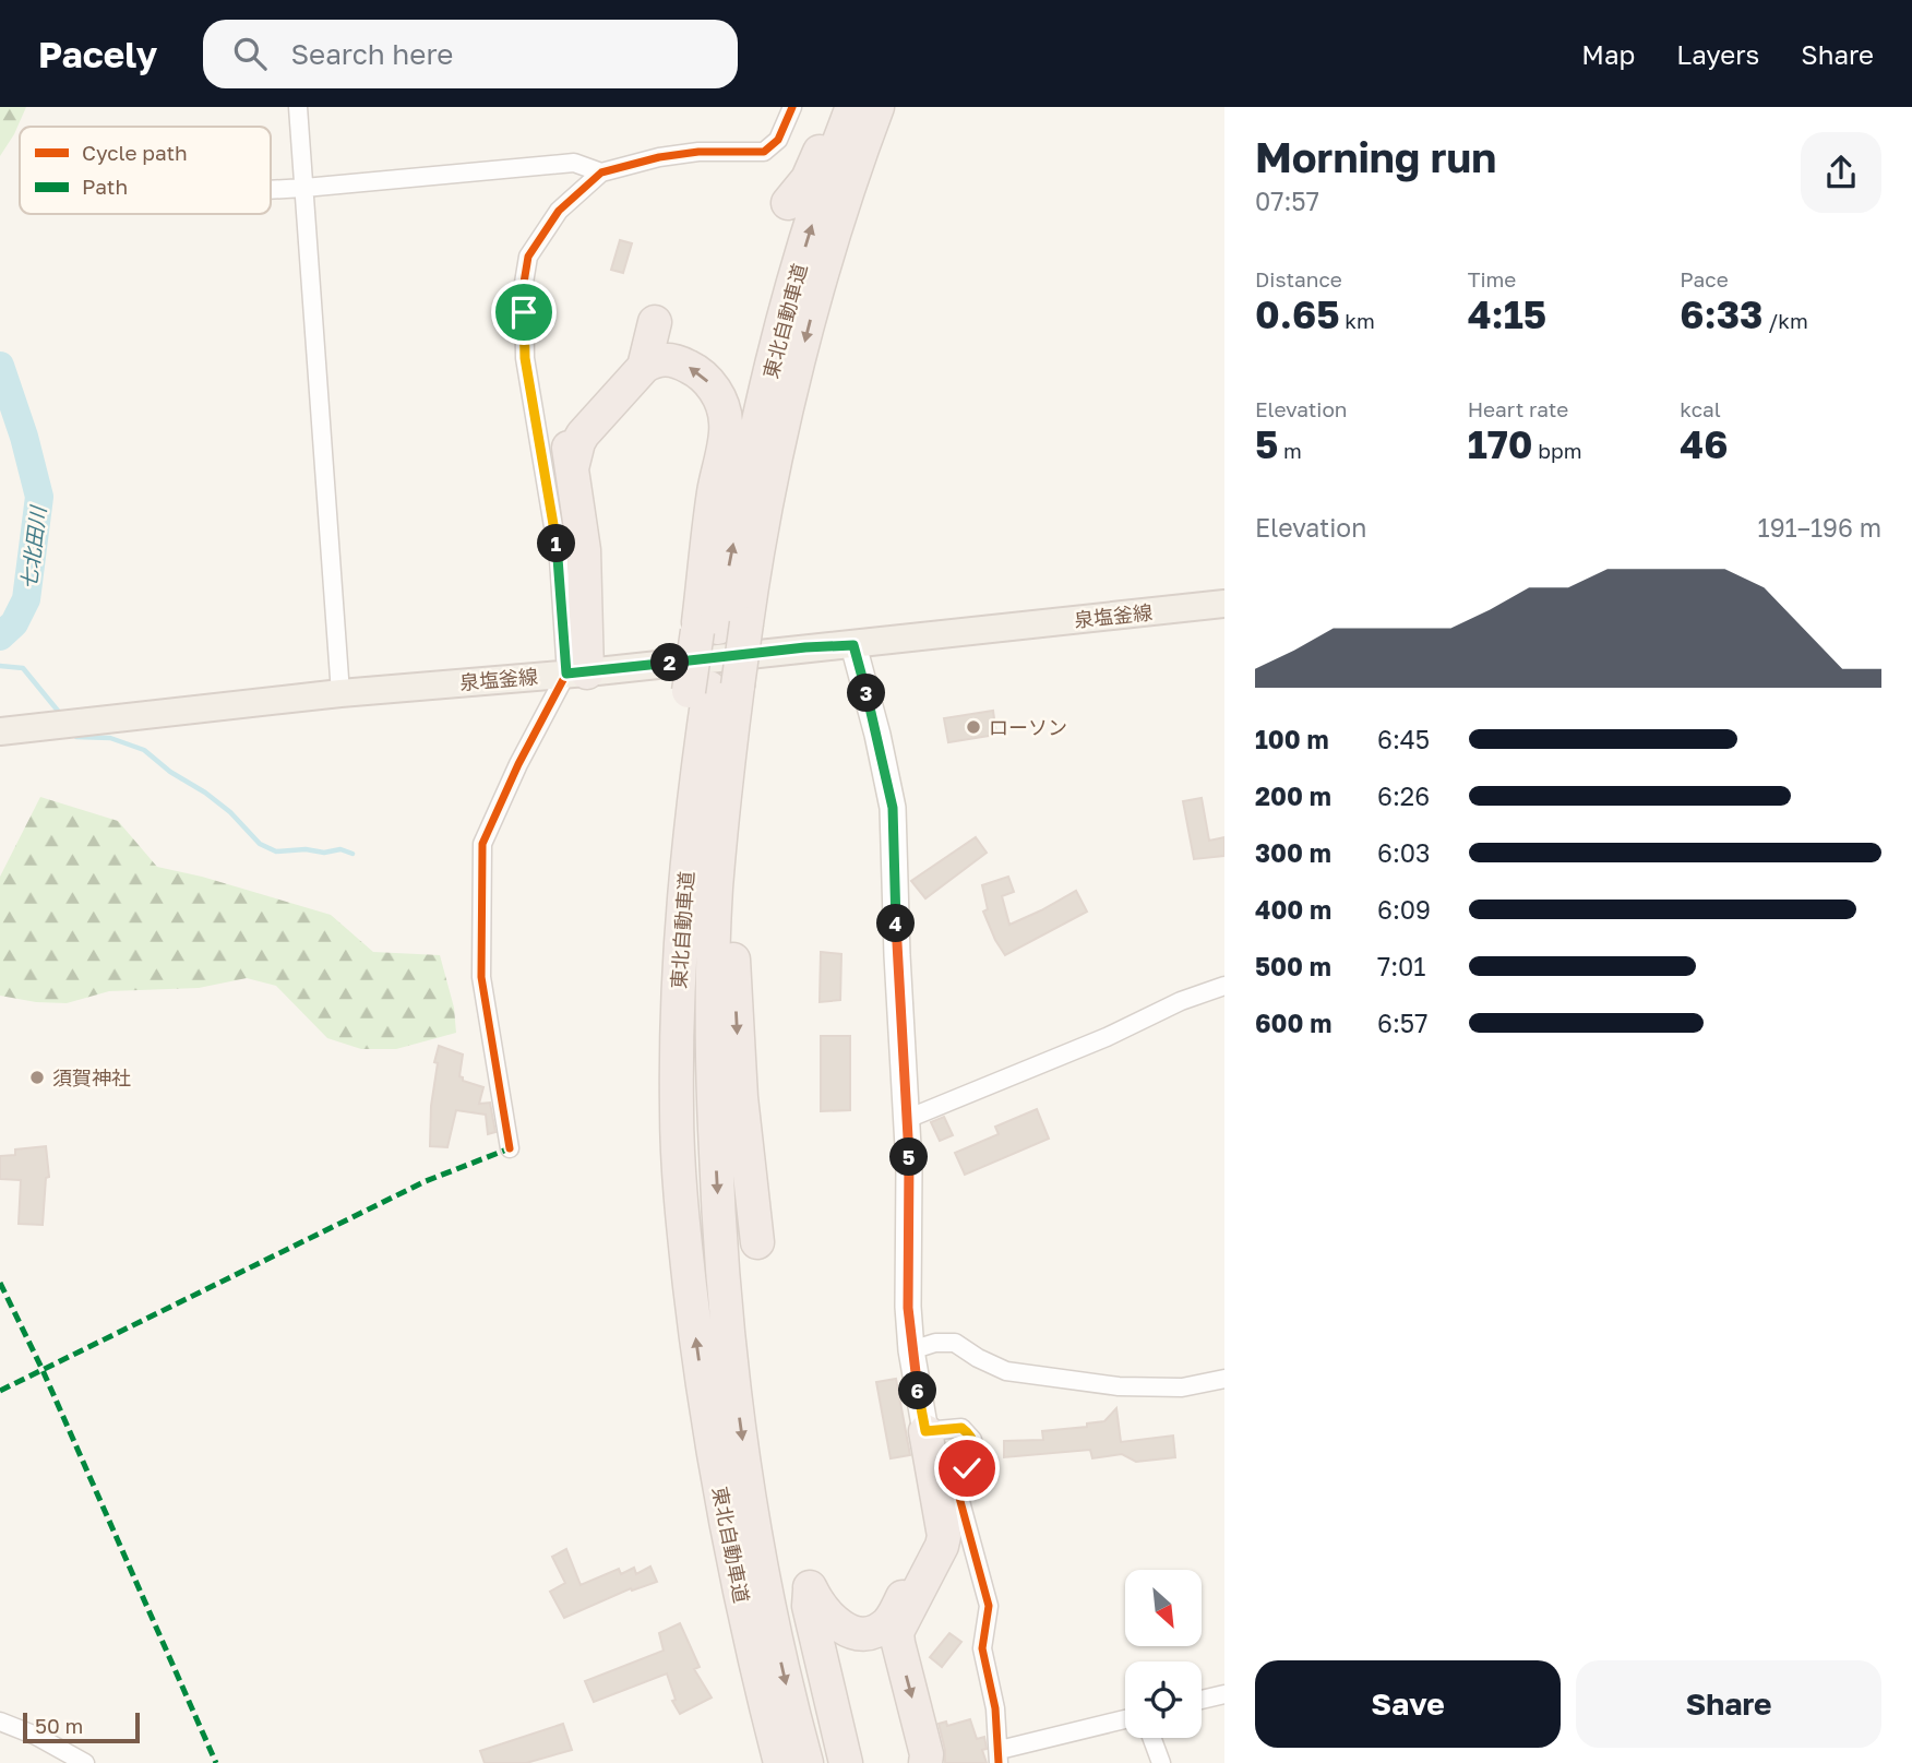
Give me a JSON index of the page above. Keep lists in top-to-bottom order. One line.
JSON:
{"streets":{"highway":["東北自動車道"],"main road":["泉塩釜線"]},"water":["七北田川"],"places":["ローソン","須賀神社"],"legend":["Cycle path","Path"],"scale_bar":"50 m","north":"bottom right","page":{"header":"Pacely","search":"Search here","nav":["Map","Layers","Share"],"heading":["Morning run","07:57"],"stats":[["Distance","0.65 km"],["Time","4:15"],["Pace","6:33 /km"],["Elevation","5 m"],["Heart rate","170 bpm"],["kcal","46"]],"chart":["Elevation","191–196 m"],"pins":["1","2","3","4","5","6"],"list":[{"name":"100 m","note":"6:45"},{"name":"200 m","note":"6:26"},{"name":"300 m","note":"6:03"},{"name":"400 m","note":"6:09"},{"name":"500 m","note":"7:01"},{"name":"600 m","note":"6:57"}],"buttons":["Save","Share"],"scale":"50 m"}}
